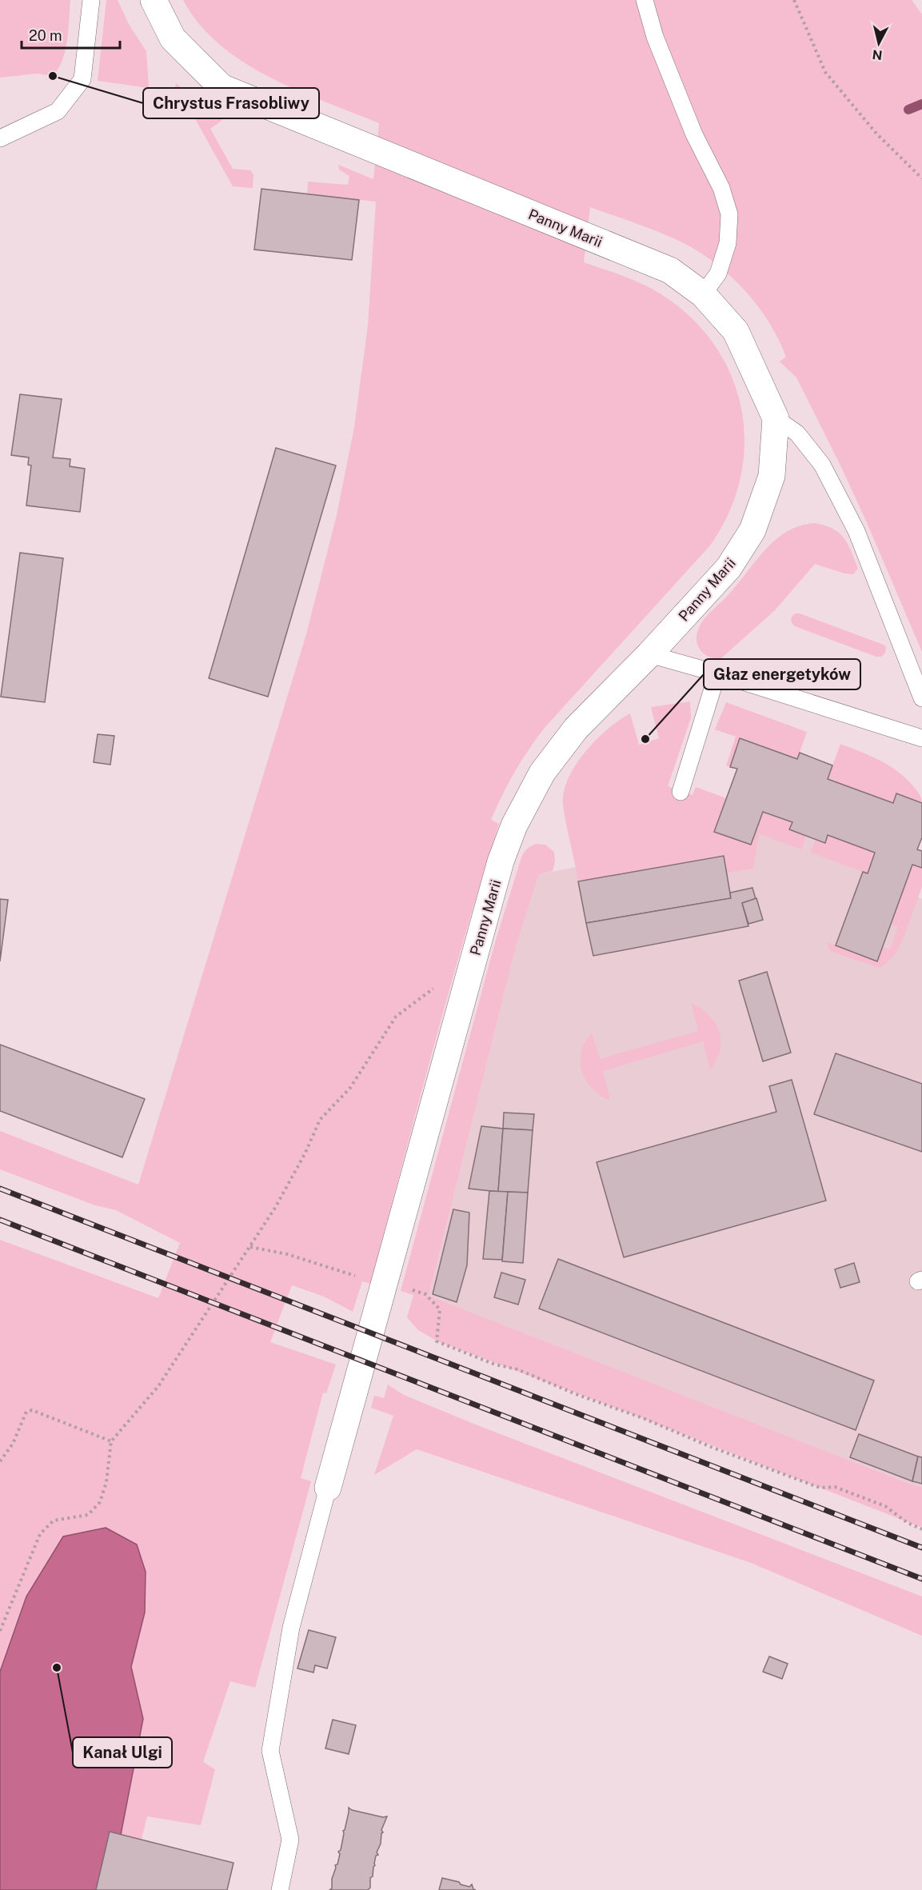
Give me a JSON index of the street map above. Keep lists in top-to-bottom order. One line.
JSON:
{"streets":{"street":["Panny Marii"]},"places":["Chrystus Frasobliwy","Głaz energetyków","Kanał Ulgi"],"scale_bar":"20 m","north":"bottom"}
